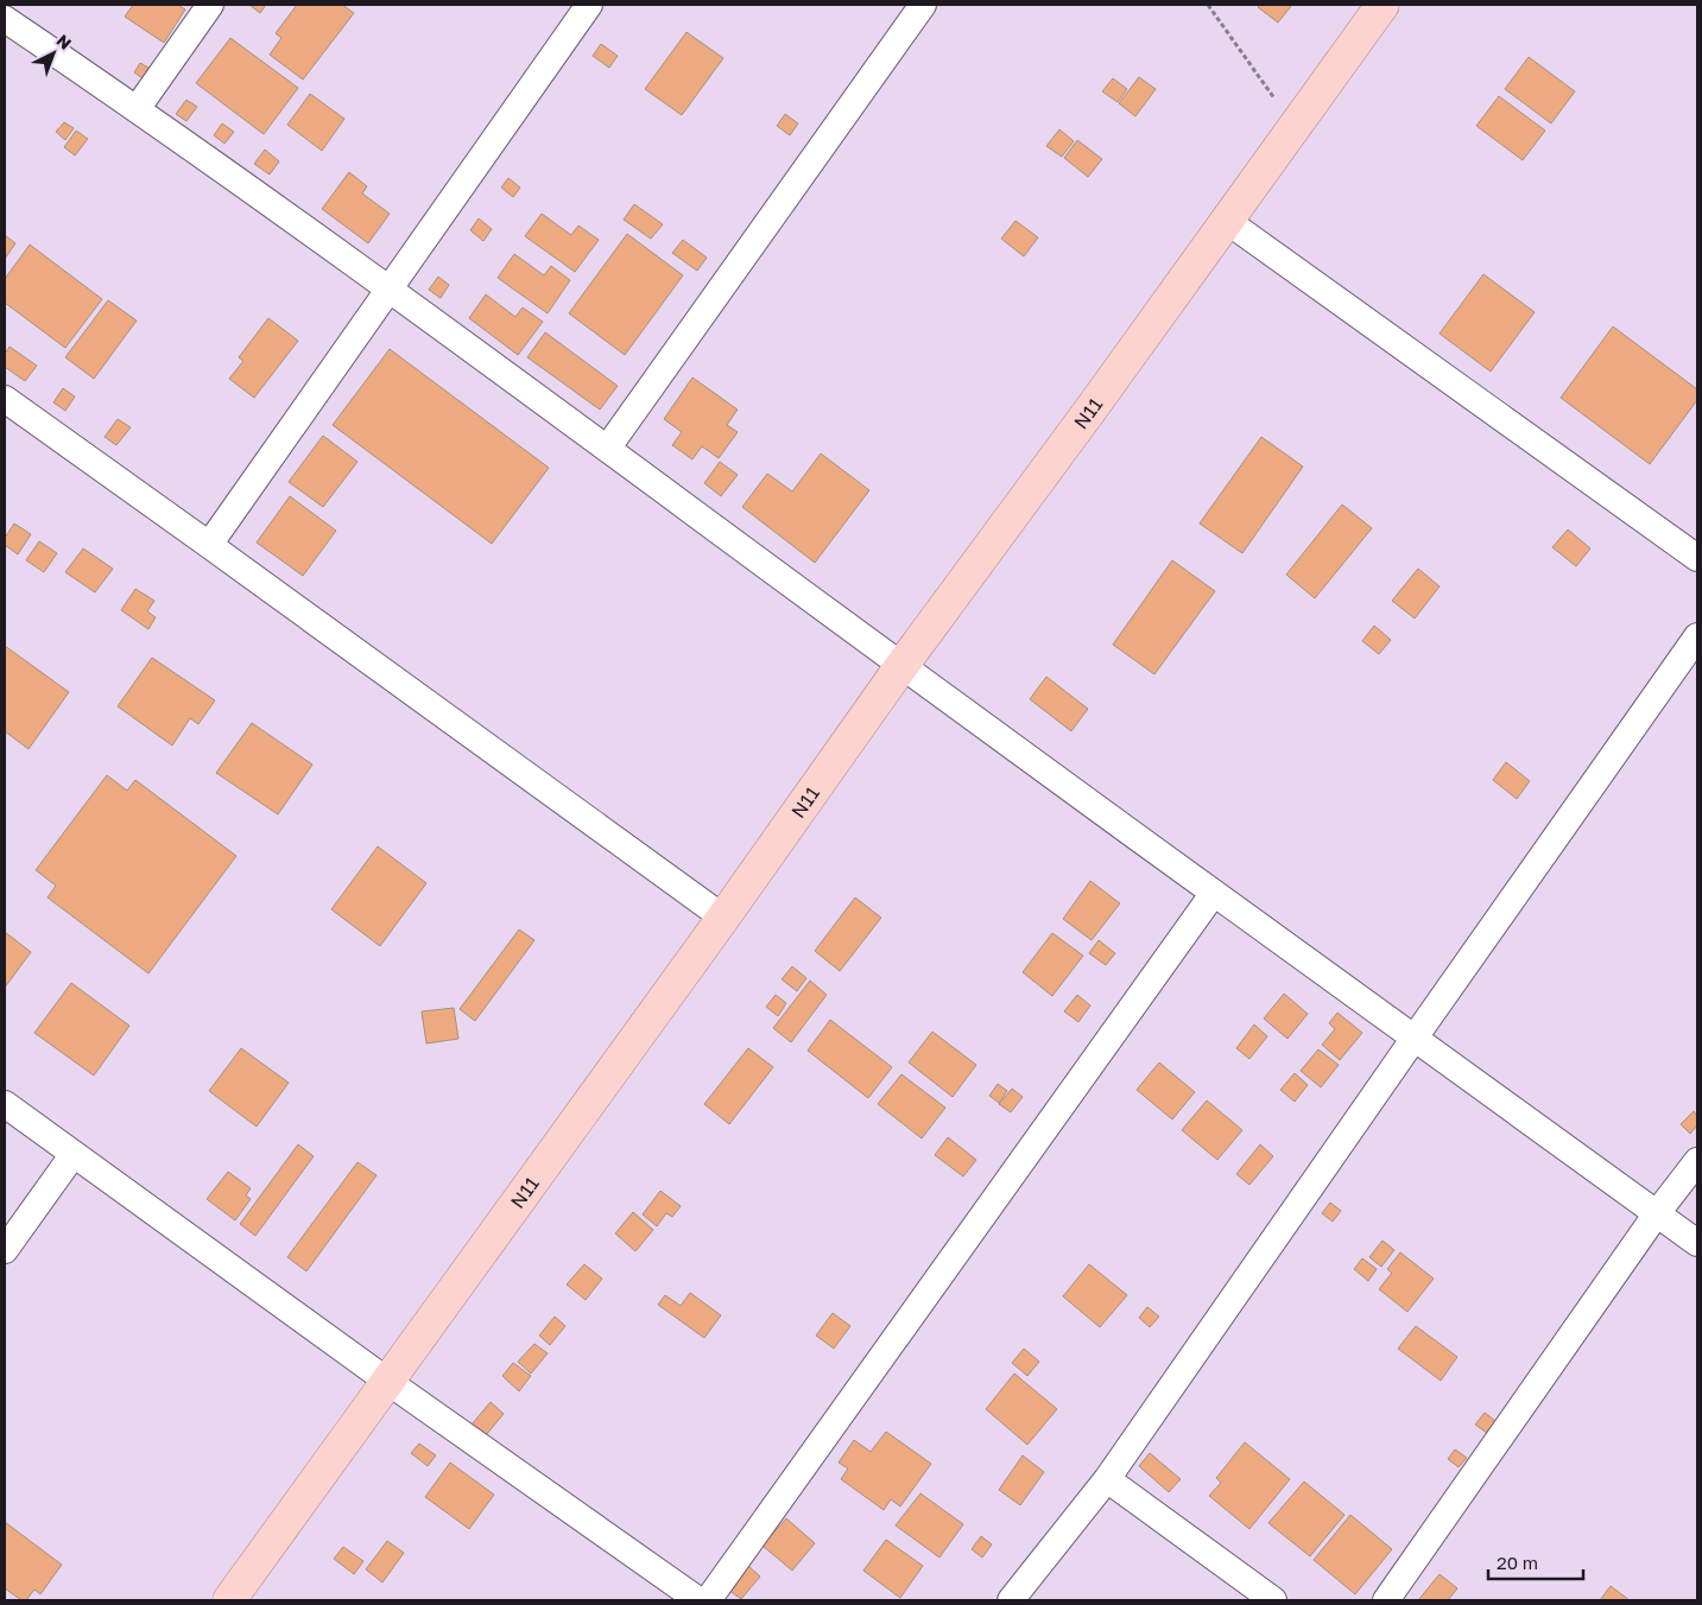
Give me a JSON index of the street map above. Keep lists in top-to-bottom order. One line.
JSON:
{"streets":{"main road":["N11"]},"scale_bar":"20 m","north":"top right"}
